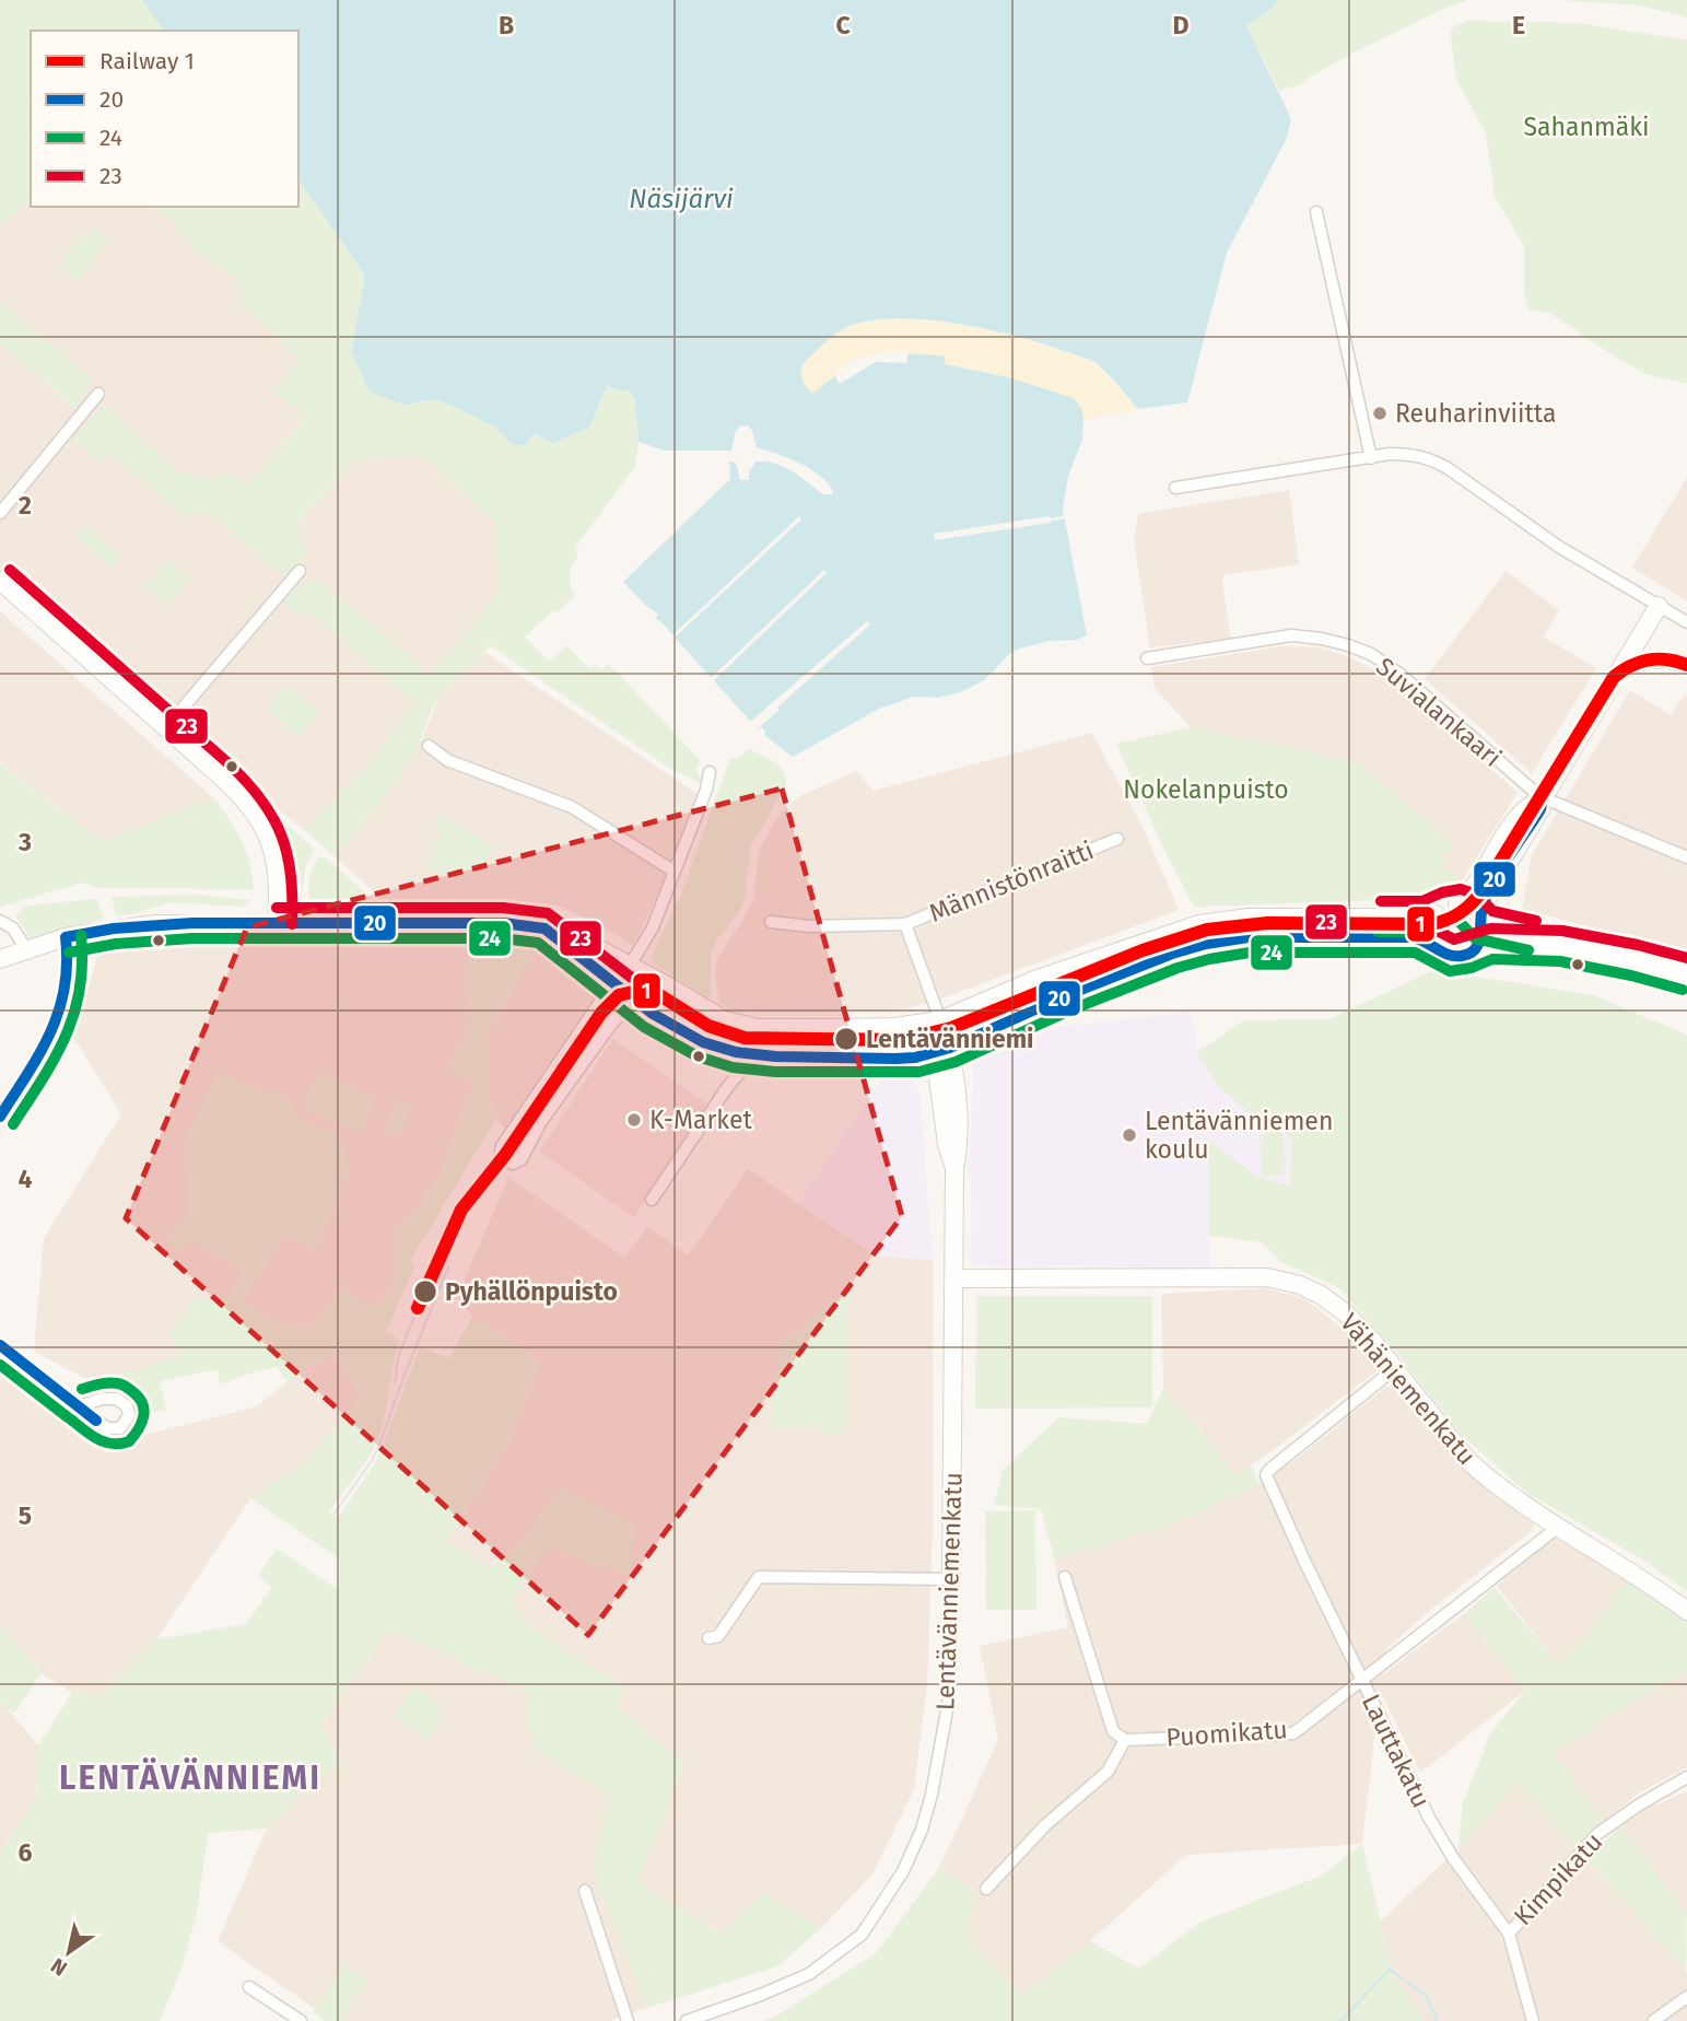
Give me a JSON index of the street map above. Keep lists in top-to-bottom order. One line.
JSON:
{"streets":{"main road":["Vähäniemenkatu","Lentävänniemenkatu"],"street":["Suvialankaari","Männistönraitti","Puomikatu","Lauttakatu","Kimpikatu"]},"crossings":[["Vähäniemenkatu","Lentävänniemenkatu"],["Vähäniemenkatu","Puomikatu"],["Vähäniemenkatu","Lauttakatu"],["Puomikatu","Lauttakatu"],["Lauttakatu","Kimpikatu"]],"districts":["LENTÄVÄNNIEMI"],"water":["Näsijärvi"],"parks":["Sahanmäki","Nokelanpuisto"],"places":["Reuharinviitta","Lentävänniemi","K-Market","Lentävänniemen koulu","Pyhällönpuisto"],"lines":["transit line 23","rail line 1","transit line 20","transit line 24"],"legend":["Railway 1","20","24","23"],"north":"bottom left","grid":{"columns":["B","C","D","E"],"rows":["2","3","4","5","6"]}}
